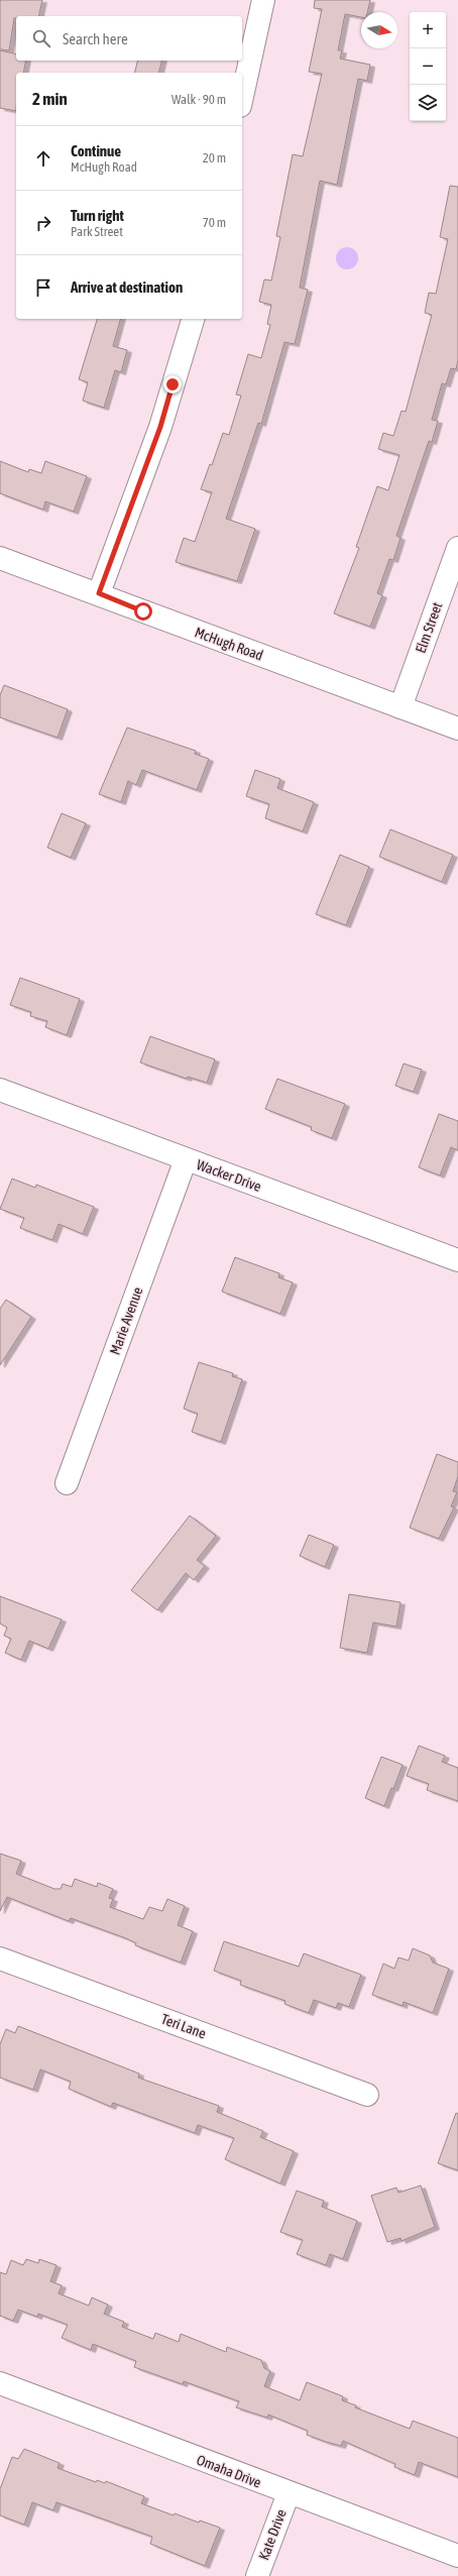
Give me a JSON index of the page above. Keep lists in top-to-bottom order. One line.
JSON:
{"streets":{"street":["Elm Street","McHugh Road","Wacker Drive","Marie Avenue","Teri Lane","Omaha Drive","Kate Drive"]},"crossings":[["Elm Street","McHugh Road"],["Wacker Drive","Marie Avenue"],["Omaha Drive","Kate Drive"]],"north":"right","page":{"map_buttons":["+","−"],"search":"Search here","heading":["2 min","Walk · 90 m"],"list":[["Continue","McHugh Road","20 m"],["Turn right","Park Street","70 m"],"Arrive at destination"]}}
